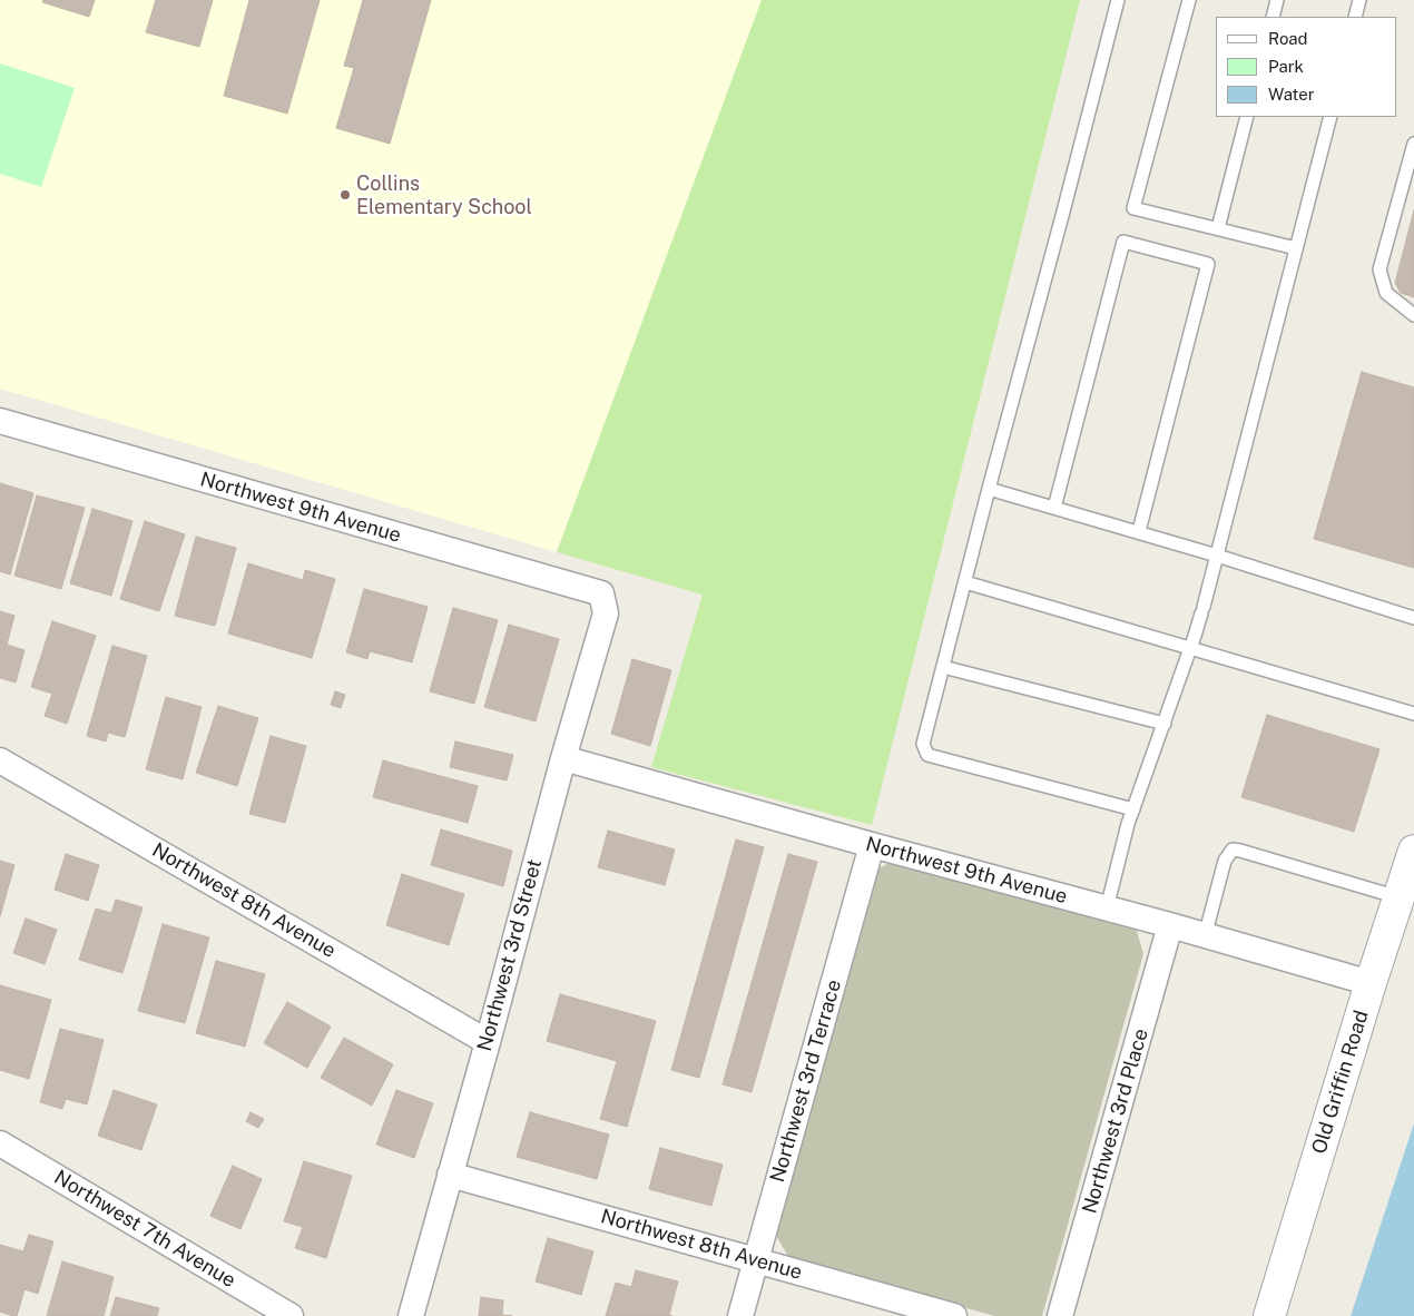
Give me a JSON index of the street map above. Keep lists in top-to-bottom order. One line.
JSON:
{"streets":{"street":["Northwest 9th Avenue","Northwest 8th Avenue","Northwest 3rd Street","Northwest 3rd Terrace","Old Griffin Road","Northwest 3rd Place","Northwest 7th Avenue"]},"crossings":[["Northwest 9th Avenue","Northwest 3rd Street"],["Northwest 9th Avenue","Northwest 3rd Terrace"],["Northwest 9th Avenue","Old Griffin Road"],["Northwest 9th Avenue","Northwest 3rd Place"],["Northwest 8th Avenue","Northwest 3rd Street"],["Northwest 8th Avenue","Northwest 3rd Terrace"]],"places":["Collins Elementary School"],"legend":["Road","Park","Water"]}
